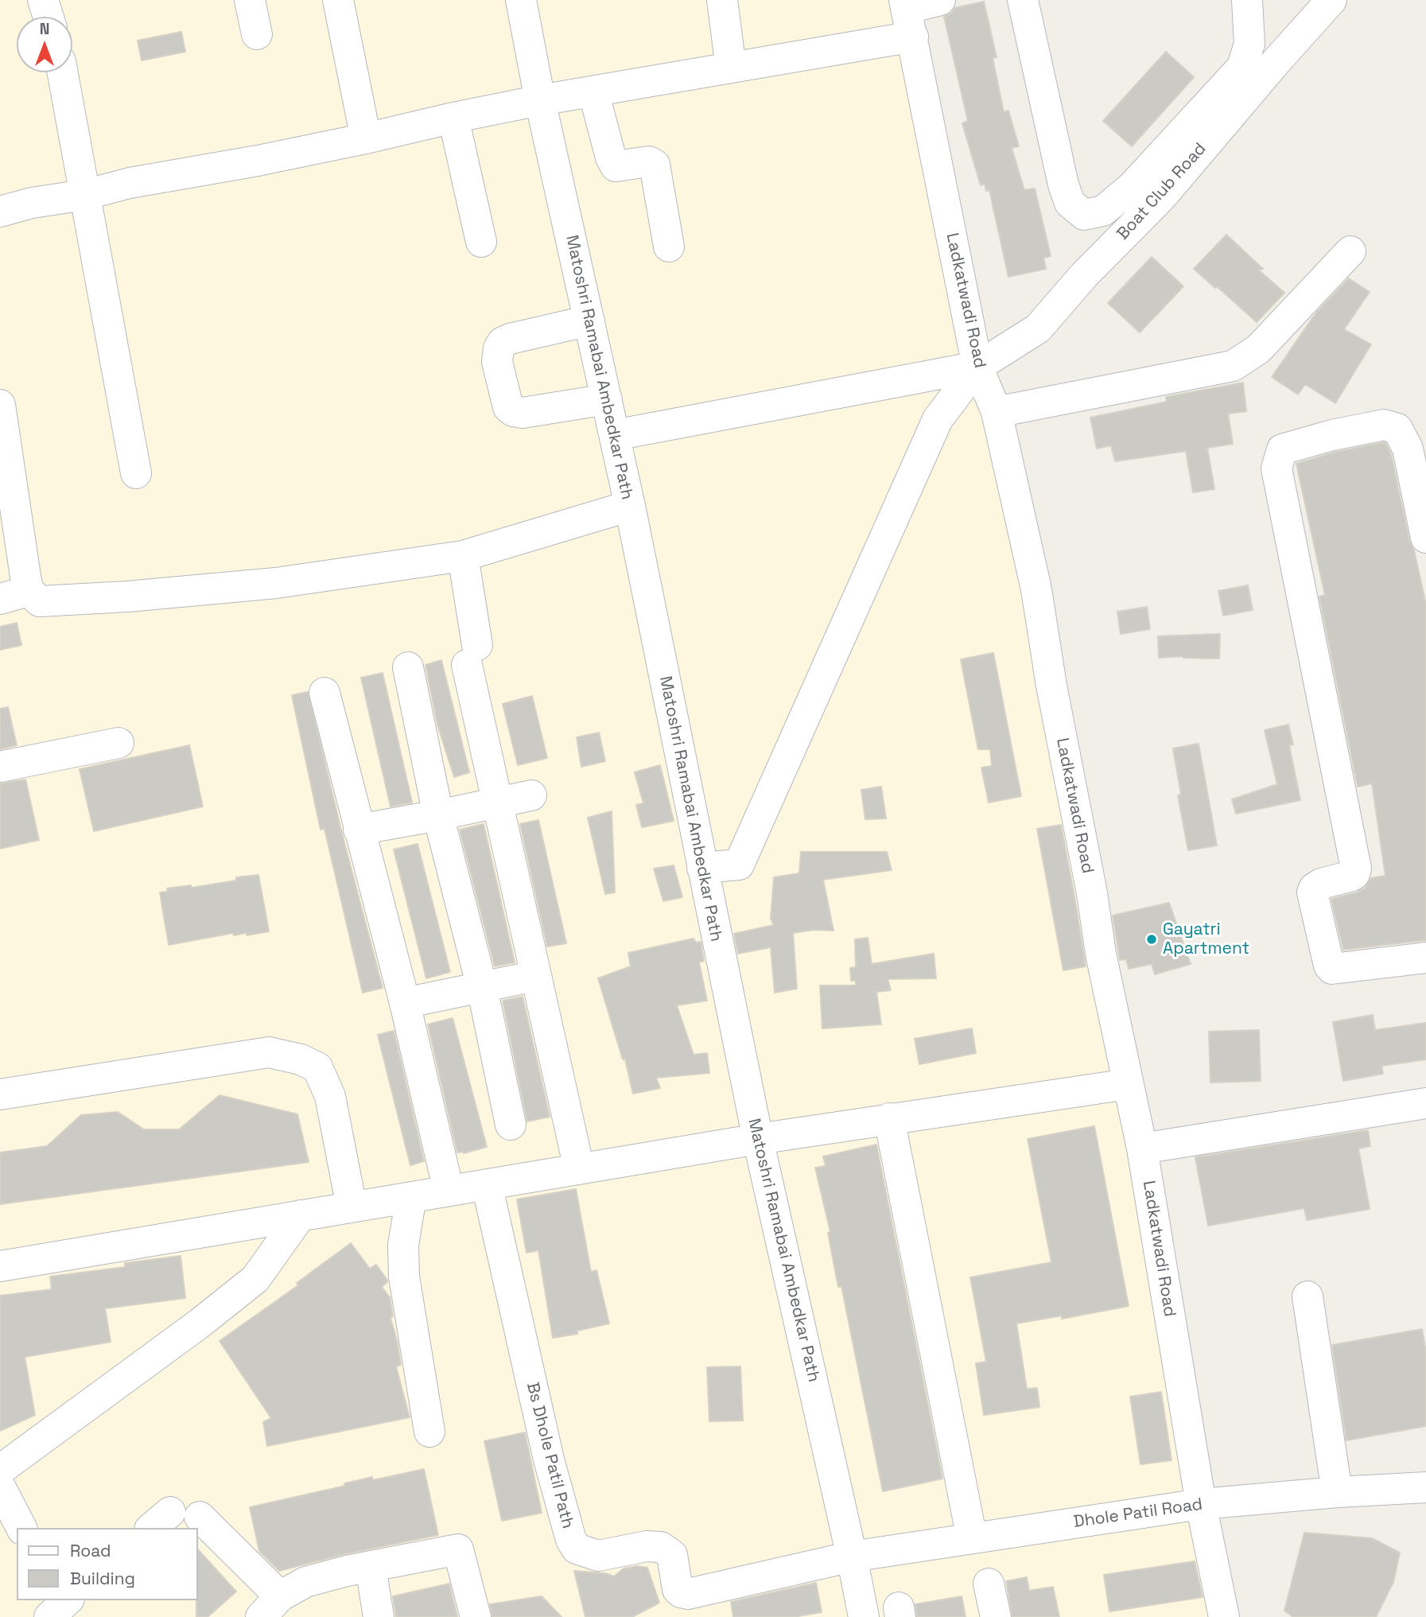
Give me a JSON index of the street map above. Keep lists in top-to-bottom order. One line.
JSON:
{"streets":{"street":["Boat Club Road","Ladkatwadi Road","Matoshri Ramabai Ambedkar Path","Bs Dhole Patil Path","Dhole Patil Road"]},"crossings":[["Boat Club Road","Ladkatwadi Road"],["Ladkatwadi Road","Dhole Patil Road"],["Matoshri Ramabai Ambedkar Path","Bs Dhole Patil Path"],["Matoshri Ramabai Ambedkar Path","Dhole Patil Road"],["Bs Dhole Patil Path","Dhole Patil Road"]],"places":["Gayatri Apartment"],"legend":["Road","Building"],"north":"top"}
